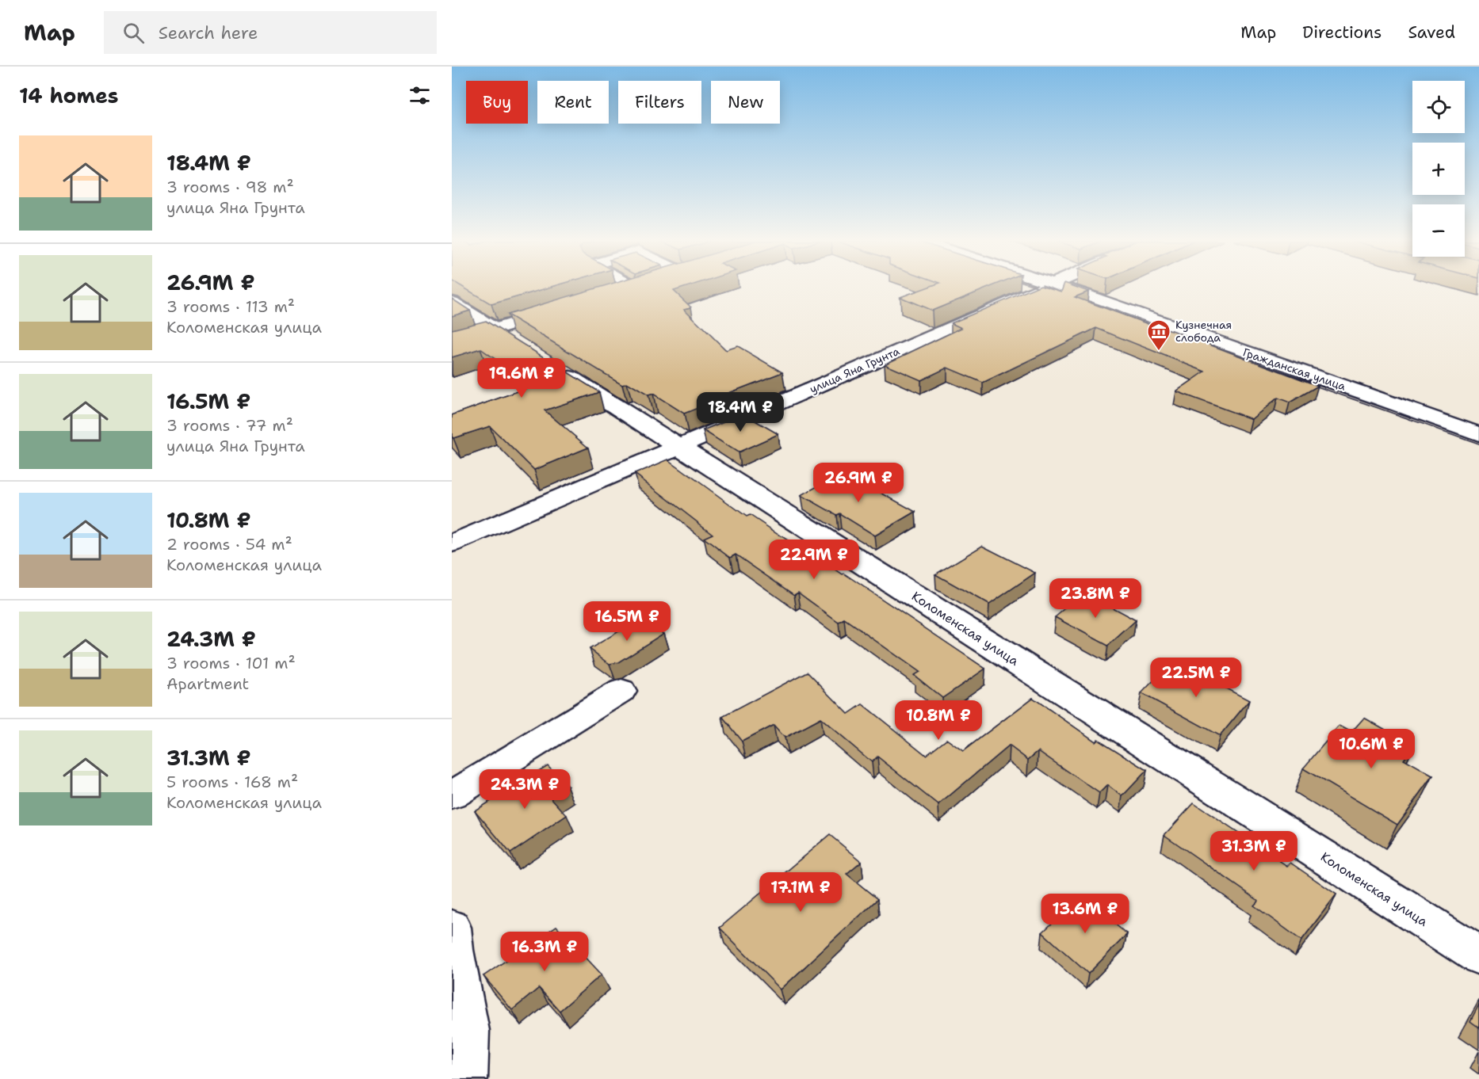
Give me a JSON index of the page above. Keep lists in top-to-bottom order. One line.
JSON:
{"streets":{"street":["Гражданская улица","улица Яна Грунта","Коломенская улица"]},"crossings":[["улица Яна Грунта","Коломенская улица"]],"places":{"museum":["Кузнечная слобода"]},"page":{"header":"Map","search":"Search here","nav":["Map","Directions","Saved"],"heading":"14 homes","map_buttons":["+","−"],"chip":["Buy","Rent","Filters","New"],"list":[{"name":"18.4M ₽","note":"3 rooms · 98 m² · улица Яна Грунта"},{"name":"26.9M ₽","note":"3 rooms · 113 m² · Коломенская улица"},{"name":"16.5M ₽","note":"3 rooms · 77 m² · улица Яна Грунта"},{"name":"10.8M ₽","note":"2 rooms · 54 m² · Коломенская улица"},{"name":"24.3M ₽","note":"3 rooms · 101 m² · Apartment"},{"name":"31.3M ₽","note":"5 rooms · 168 m² · Коломенская улица"}],"price":["19.6M ₽","18.4M ₽","26.9M ₽","22.9M ₽","23.8M ₽","16.5M ₽","22.5M ₽","10.8M ₽","10.6M ₽","24.3M ₽","31.3M ₽","17.1M ₽","13.6M ₽","16.3M ₽"]}}
